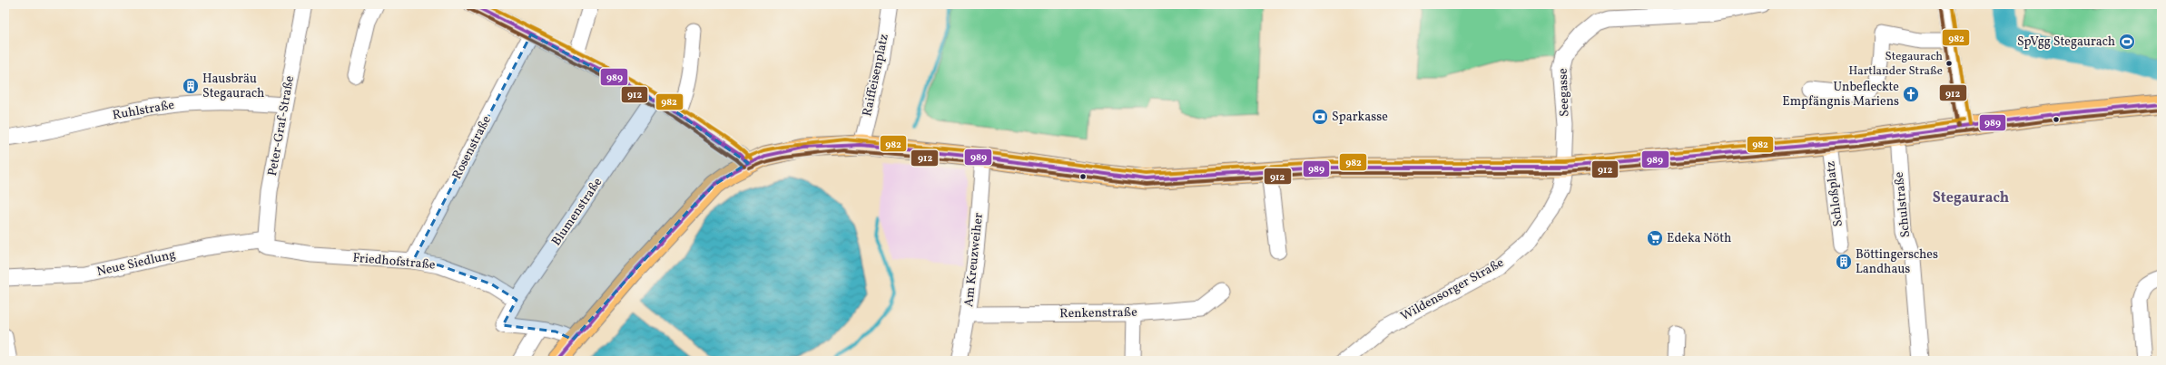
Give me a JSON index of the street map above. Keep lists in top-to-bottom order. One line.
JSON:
{"streets":{"street":["Raiffeisenplatz","Seegasse","Ruhlstraße","Peter-Graf-Straße","Rosenstraße","Schloßplatz","Schulstraße","Blumenstraße","Am Kreuzweiher","Friedhofstraße","Neue Siedlung","Wildensorger Straße","Renkenstraße"]},"crossings":[["Seegasse","Wildensorger Straße"],["Ruhlstraße","Peter-Graf-Straße"],["Peter-Graf-Straße","Friedhofstraße"],["Peter-Graf-Straße","Neue Siedlung"],["Rosenstraße","Friedhofstraße"],["Blumenstraße","Friedhofstraße"],["Am Kreuzweiher","Renkenstraße"],["Friedhofstraße","Neue Siedlung"]],"districts":["Stegaurach"],"places":{"sports":["SpVgg Stegaurach"],"other":["Stegaurach Hartlander Straße"],"building":["Hausbräu Stegaurach","Böttingersches Landhaus"],"church":["Unbefleckte Empfängnis Mariens"],"bank":["Sparkasse"],"supermarket":["Edeka Nöth"]},"lines":["transit line 989","transit line 982","transit line 912"]}
